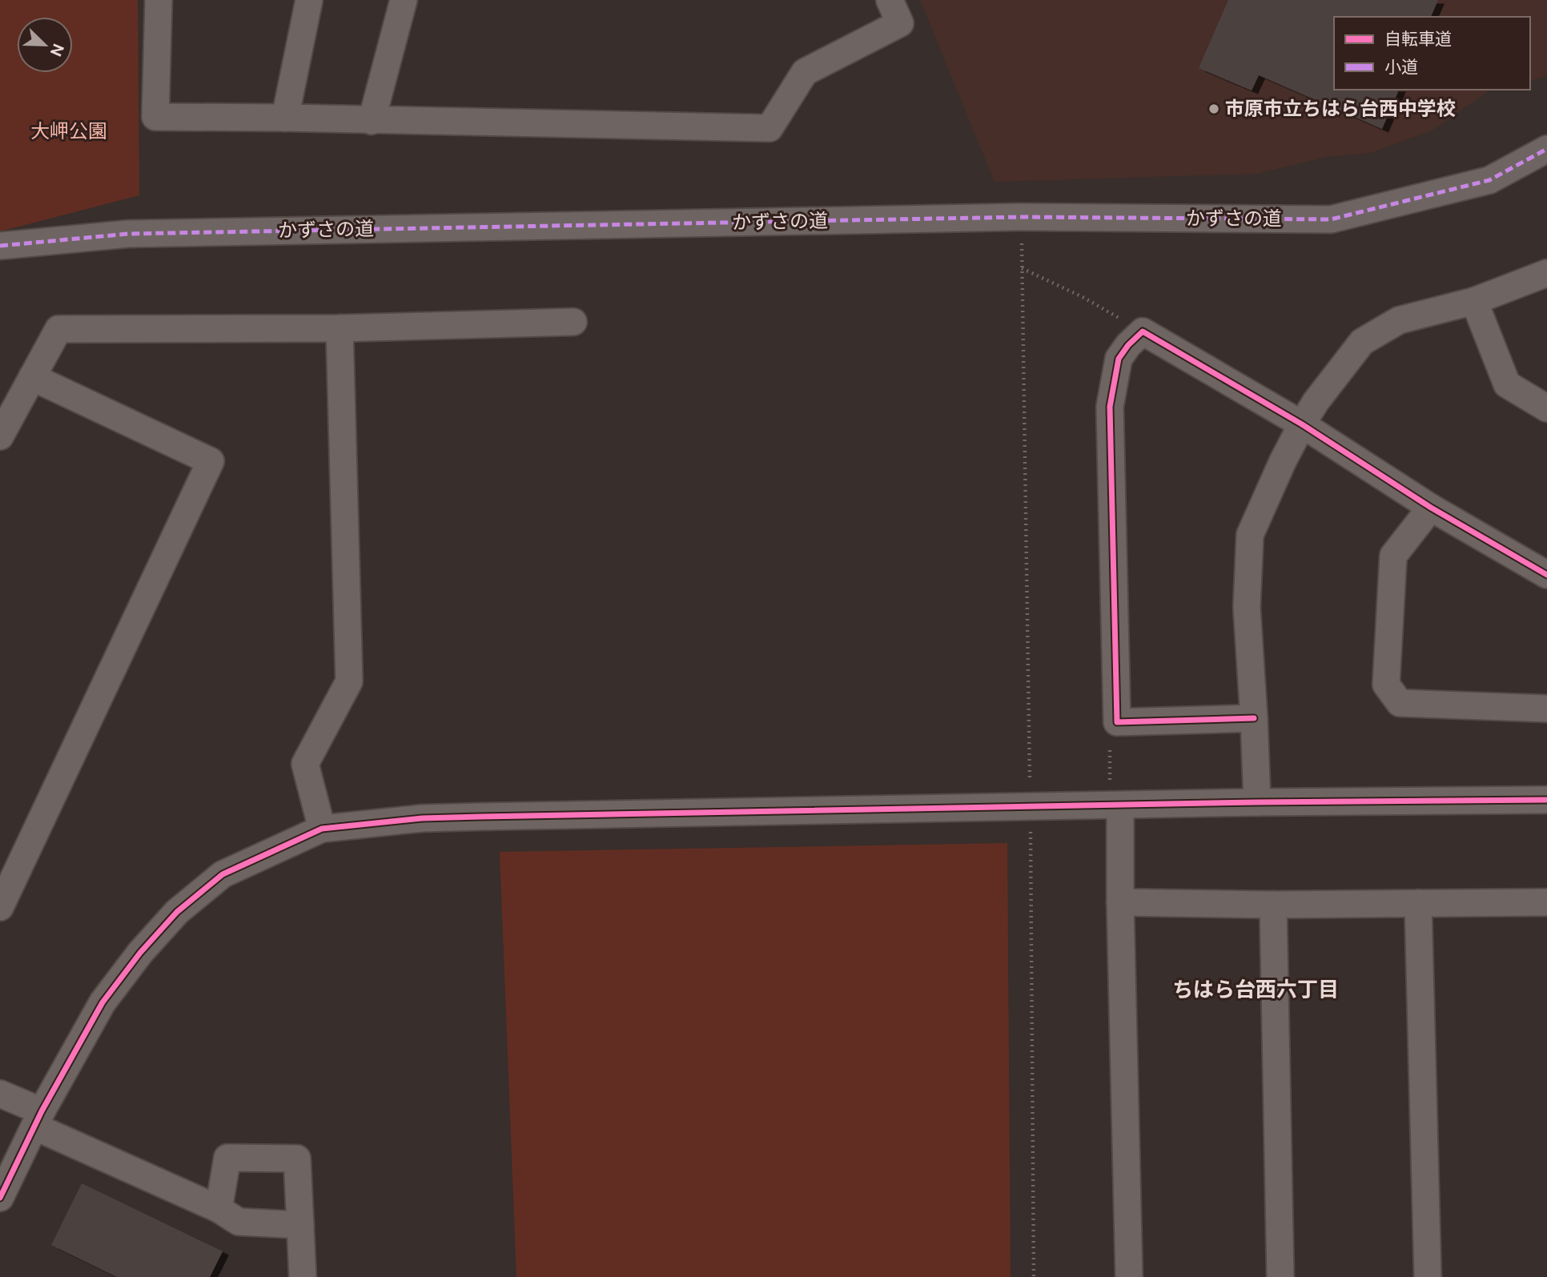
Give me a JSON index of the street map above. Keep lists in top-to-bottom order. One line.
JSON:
{"streets":{"street":["かずさの道"]},"districts":["ちはら台西六丁目"],"parks":["大岬公園"],"places":["市原市立ちはら台西中学校"],"legend":["自転車道","小道"],"north":"bottom right"}
